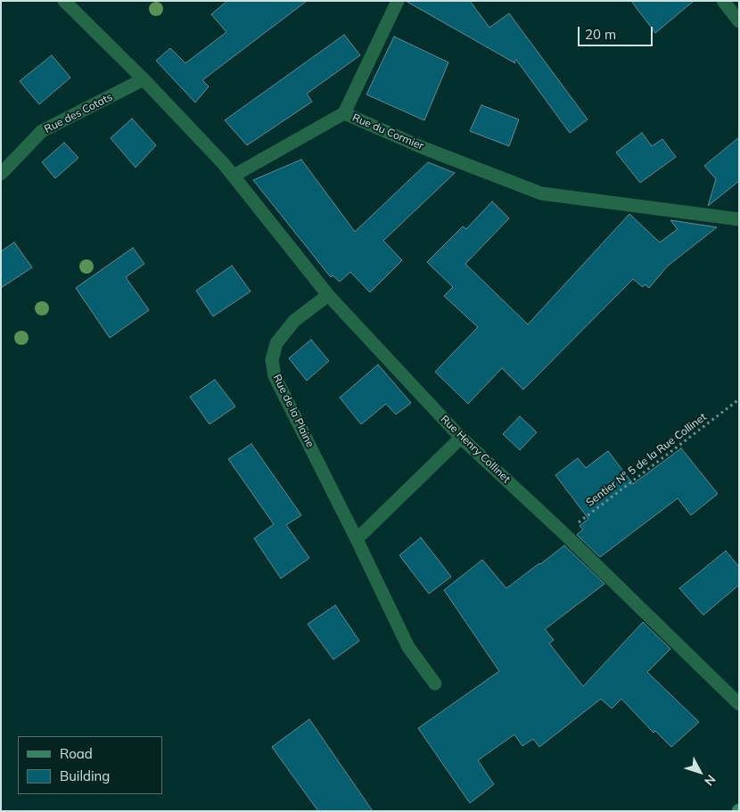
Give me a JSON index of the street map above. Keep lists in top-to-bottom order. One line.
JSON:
{"streets":{"street":["Rue des Cotats","Rue du Cormier","Rue de la Plaine","Rue Henry Collinet"],"path":["Sentier N° 5 de la Rue Collinet"]},"crossings":[["Rue du Cormier","Rue Henry Collinet"],["Rue de la Plaine","Rue Henry Collinet"],["Rue Henry Collinet","Sentier N° 5 de la Rue Collinet"]],"legend":["Road","Building"],"scale_bar":"20 m","north":"bottom right"}
